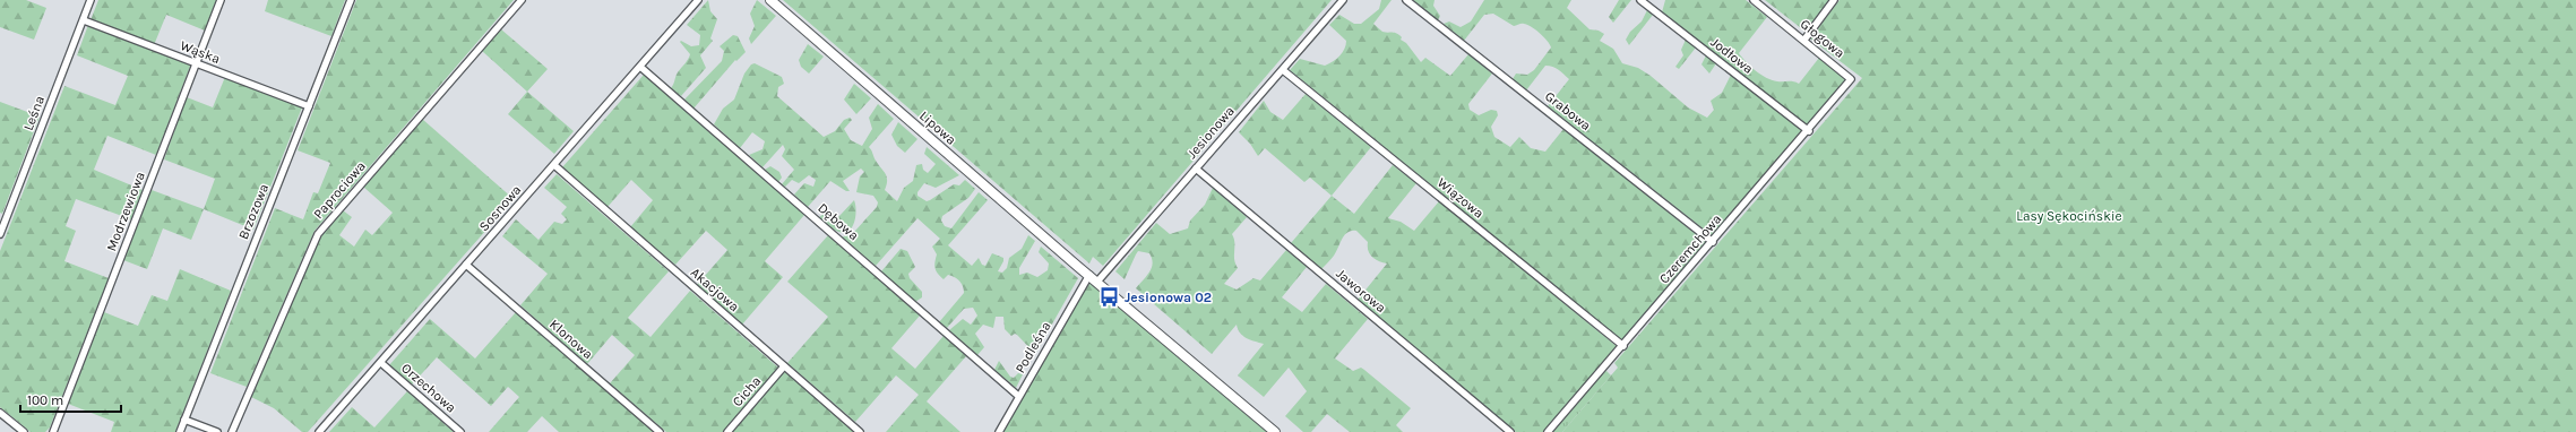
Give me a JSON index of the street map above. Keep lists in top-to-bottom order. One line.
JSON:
{"streets":{"street":["Głogowa","Wąska","Jodłowa","Grabowa","Leśna","Lipowa","Jesionowa","Paprociowa","Wiązowa","Sosnowa","Modrzewiowa","Brzozowa","Dębowa","Czeremchowa","Akacjowa","Jaworowa","Klonowa","Podleśna","Orzechowa","Cicha"]},"crossings":[["Głogowa","Czeremchowa"],["Wąska","Leśna"],["Wąska","Modrzewiowa"],["Wąska","Brzozowa"],["Jodłowa","Czeremchowa"],["Grabowa","Czeremchowa"],["Lipowa","Jesionowa"],["Lipowa","Podleśna"],["Jesionowa","Wiązowa"],["Jesionowa","Jaworowa"],["Wiązowa","Czeremchowa"],["Sosnowa","Dębowa"],["Sosnowa","Akacjowa"],["Sosnowa","Klonowa"],["Sosnowa","Orzechowa"],["Dębowa","Podleśna"],["Akacjowa","Cicha"]],"parks":["Lasy Sękocińskie"],"places":{"bus stop":["Jesionowa 02"]},"scale_bar":"100 m"}
